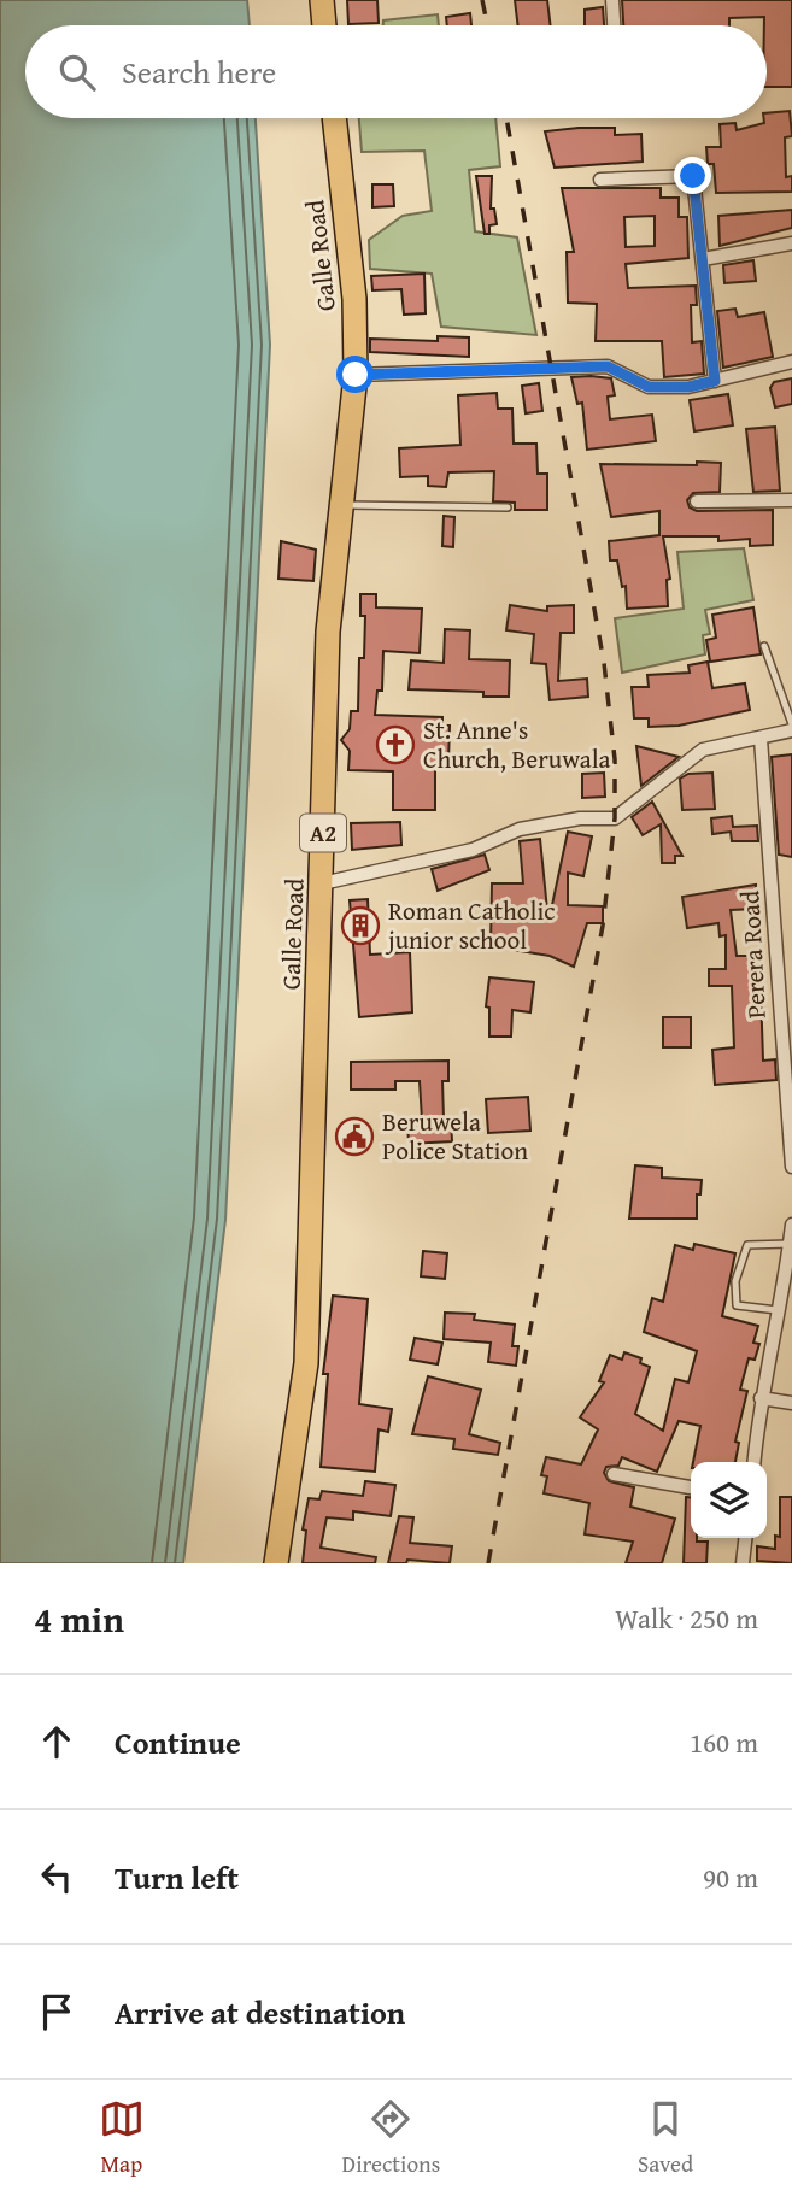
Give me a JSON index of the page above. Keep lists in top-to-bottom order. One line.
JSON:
{"streets":{"highway":["Galle Road","A2"],"street":["Perera Road"]},"places":{"church":["St. Anne's Church, Beruwala"],"building":["Roman Catholic junior school"],"public building":["Beruwela Police Station"]},"page":{"search":"Search here","heading":["4 min","Walk · 250 m"],"list":[["Continue","160 m"],["Turn left","90 m"],"Arrive at destination"],"nav":["Map","Directions","Saved"]}}
